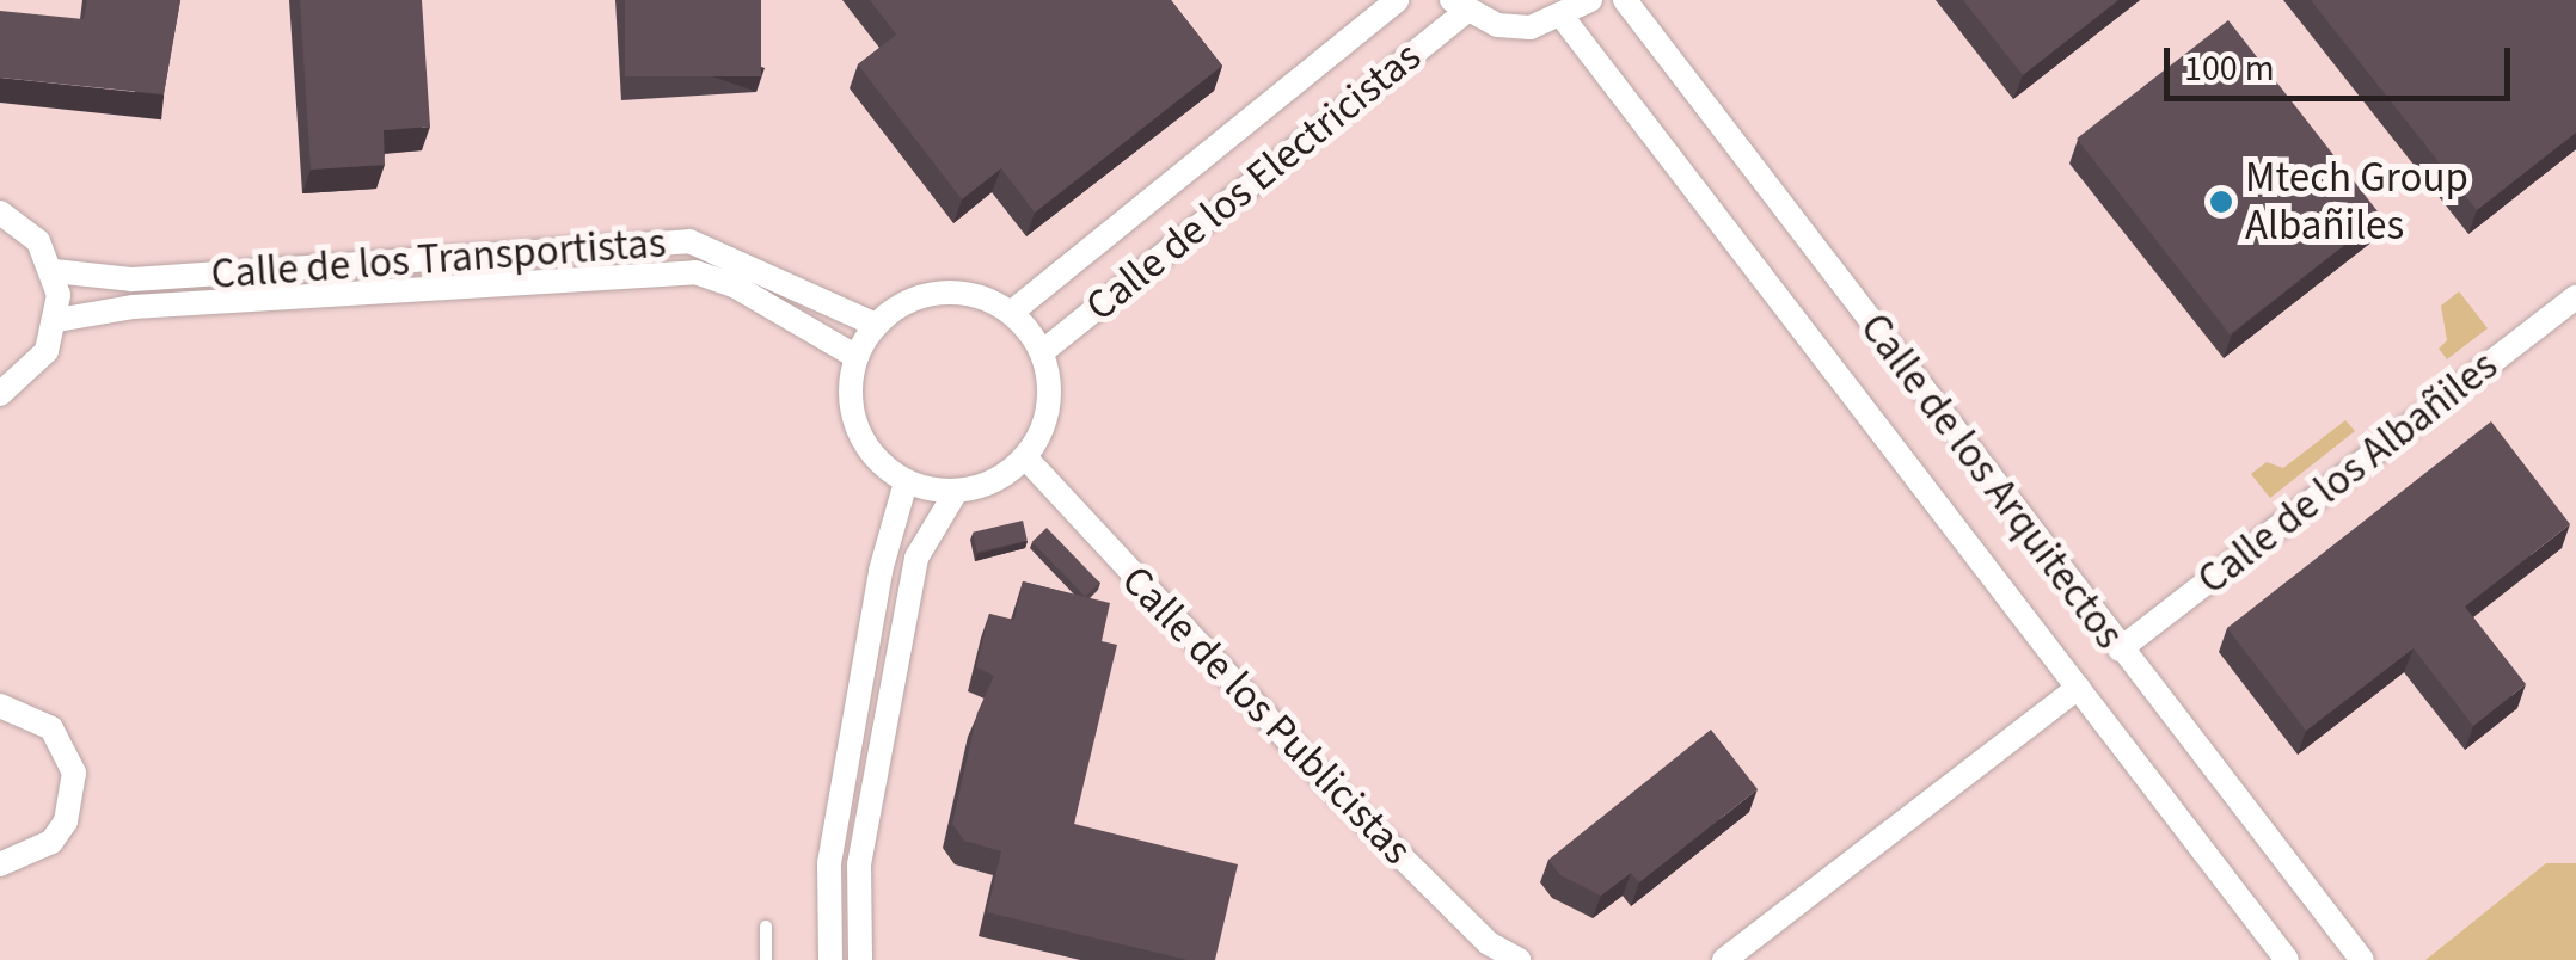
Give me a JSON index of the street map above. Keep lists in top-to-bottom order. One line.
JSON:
{"streets":{"street":["Calle de los Electricistas","Calle de los Transportistas","Calle de los Albañiles","Calle de los Arquitectos","Calle de los Publicistas"]},"crossings":[["Calle de los Electricistas","Calle de los Transportistas"],["Calle de los Electricistas","Calle de los Publicistas"],["Calle de los Transportistas","Calle de los Publicistas"],["Calle de los Albañiles","Calle de los Arquitectos"]],"places":["Mtech Group Albañiles"],"scale_bar":"100 m"}
